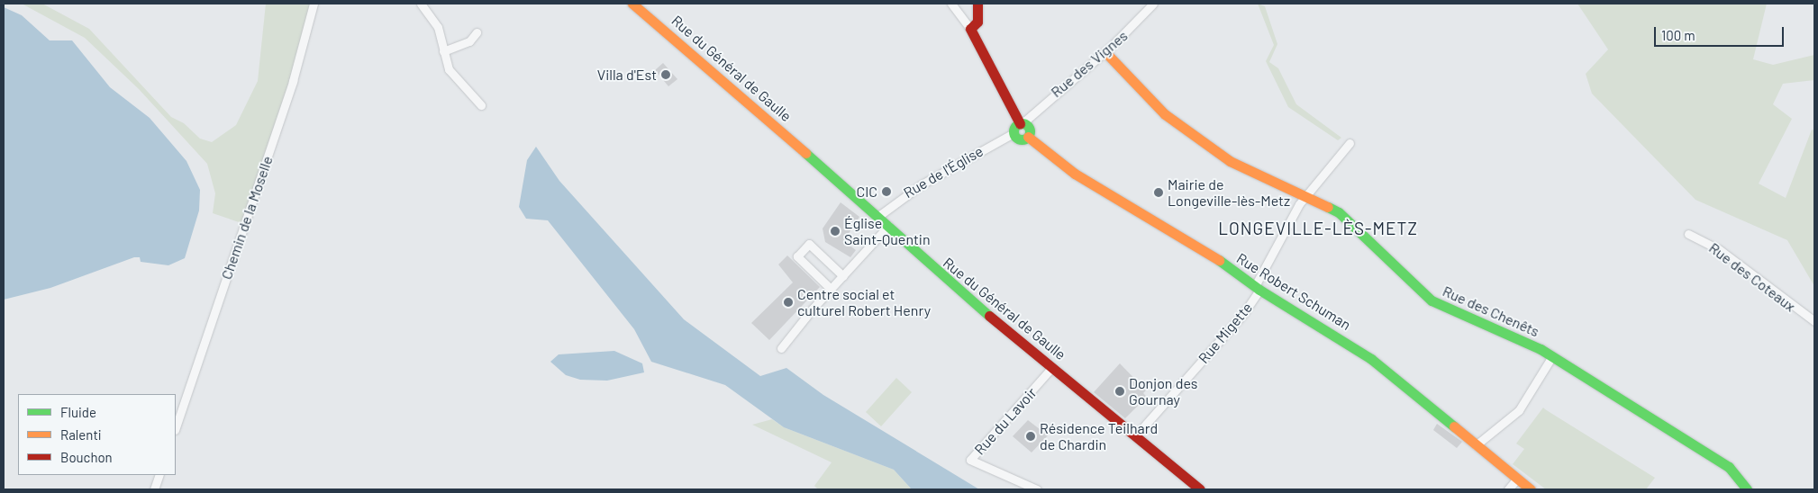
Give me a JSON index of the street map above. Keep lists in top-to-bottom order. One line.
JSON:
{"streets":{"street":["Rue des Vignes","Rue du Général de Gaulle","Rue de l'Église","Chemin de la Moselle","Rue des Coteaux","Rue Robert Schuman","Rue des Chenêts","Rue Migette","Rue du Lavoir"]},"crossings":[["Rue des Vignes","Rue des Chenêts"],["Rue du Général de Gaulle","Rue de l'Église"],["Rue du Général de Gaulle","Rue Migette"],["Rue du Général de Gaulle","Rue du Lavoir"],["Rue Robert Schuman","Rue Migette"],["Rue des Chenêts","Rue Migette"]],"districts":["LONGEVILLE-LÈS-METZ"],"places":["Villa d'Est","CIC","Mairie de Longeville-lès-Metz","Église Saint-Quentin","Centre social et culturel Robert Henry","Donjon des Gournay","Résidence Teilhard de Chardin"],"legend":["Fluide","Ralenti","Bouchon"],"scale_bar":"100 m"}
